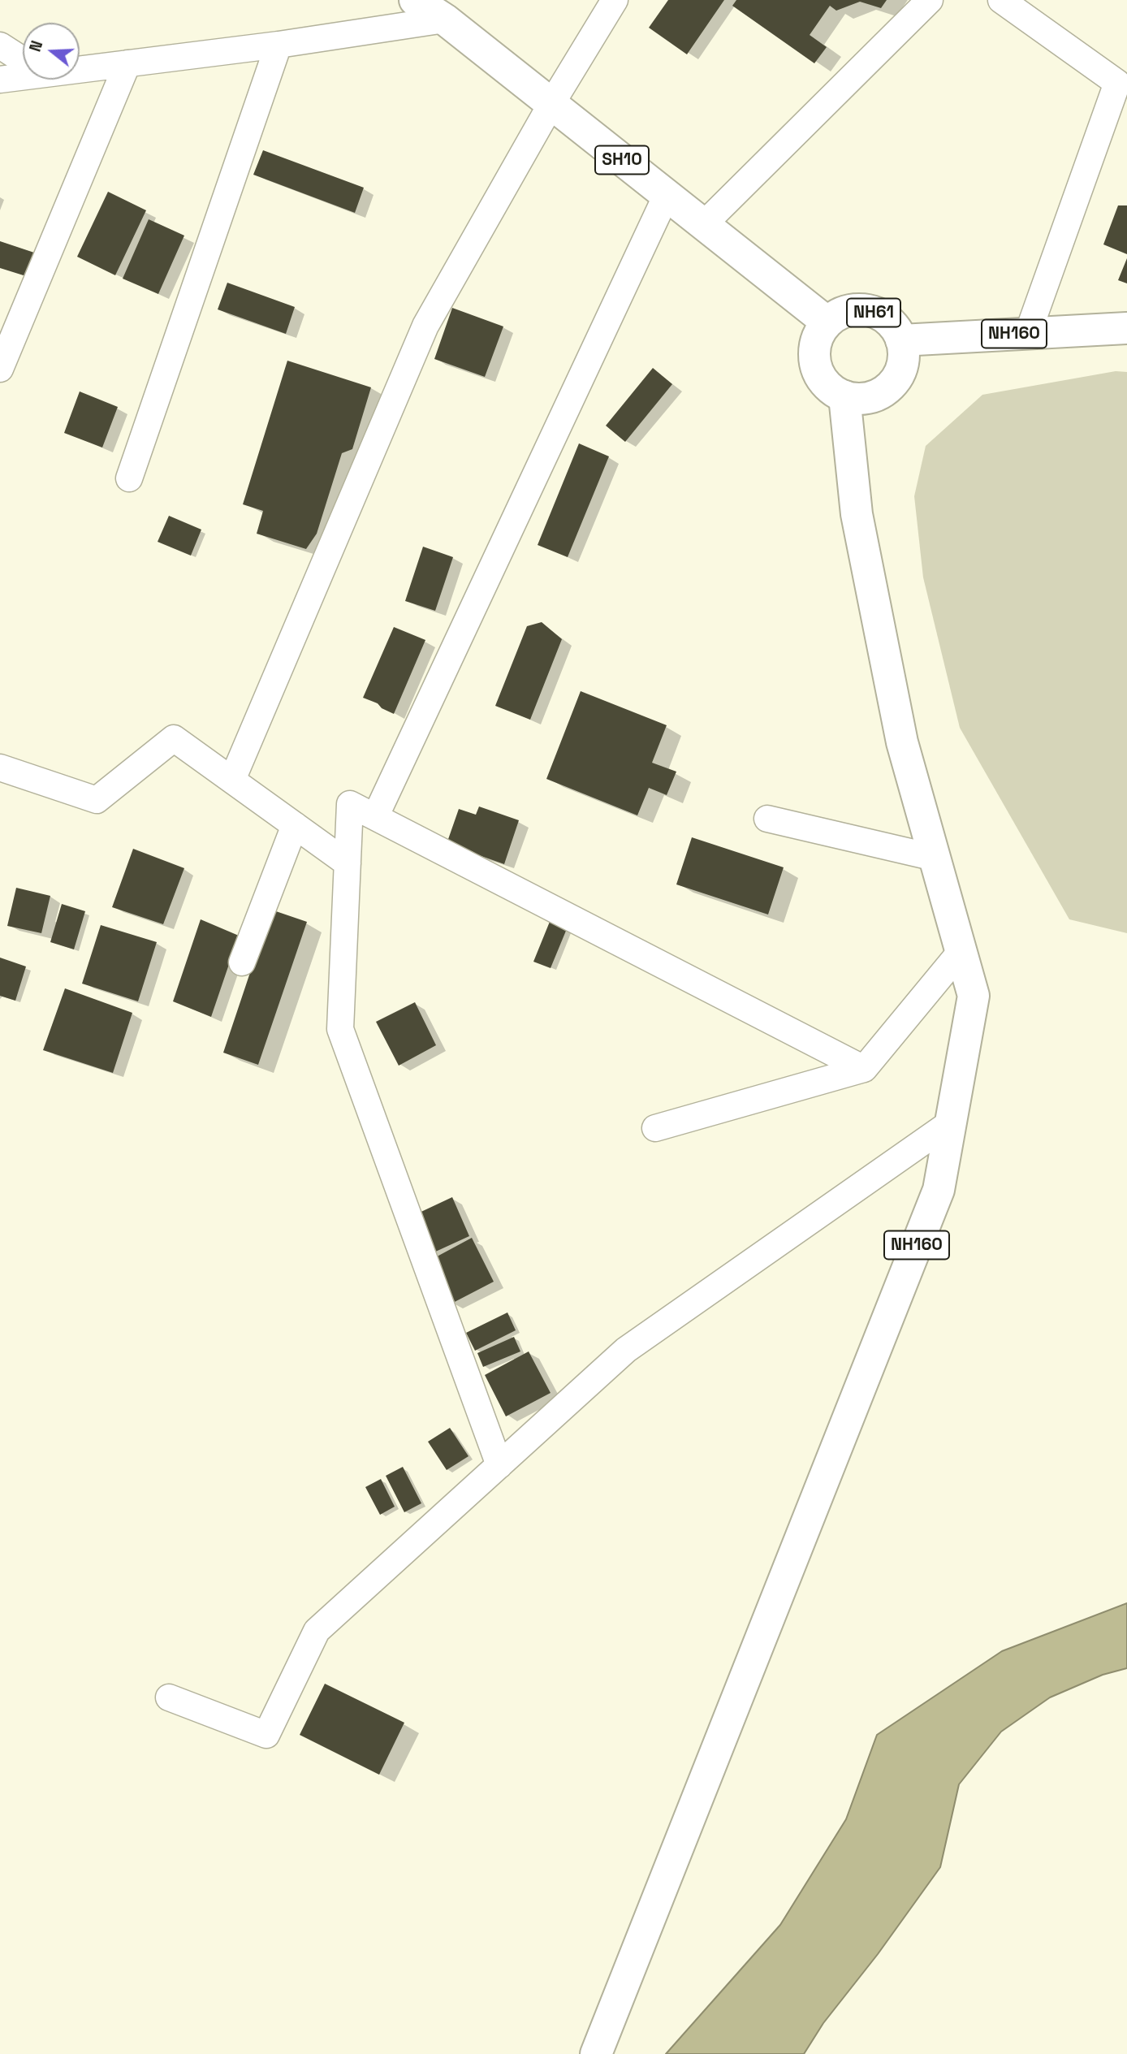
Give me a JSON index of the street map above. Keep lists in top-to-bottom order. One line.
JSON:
{"streets":{"main road":["SH10","NH61","NH160"]},"crossings":[["SH10","NH61"],["SH10","NH160"],["NH61","NH160"]],"north":"left"}
